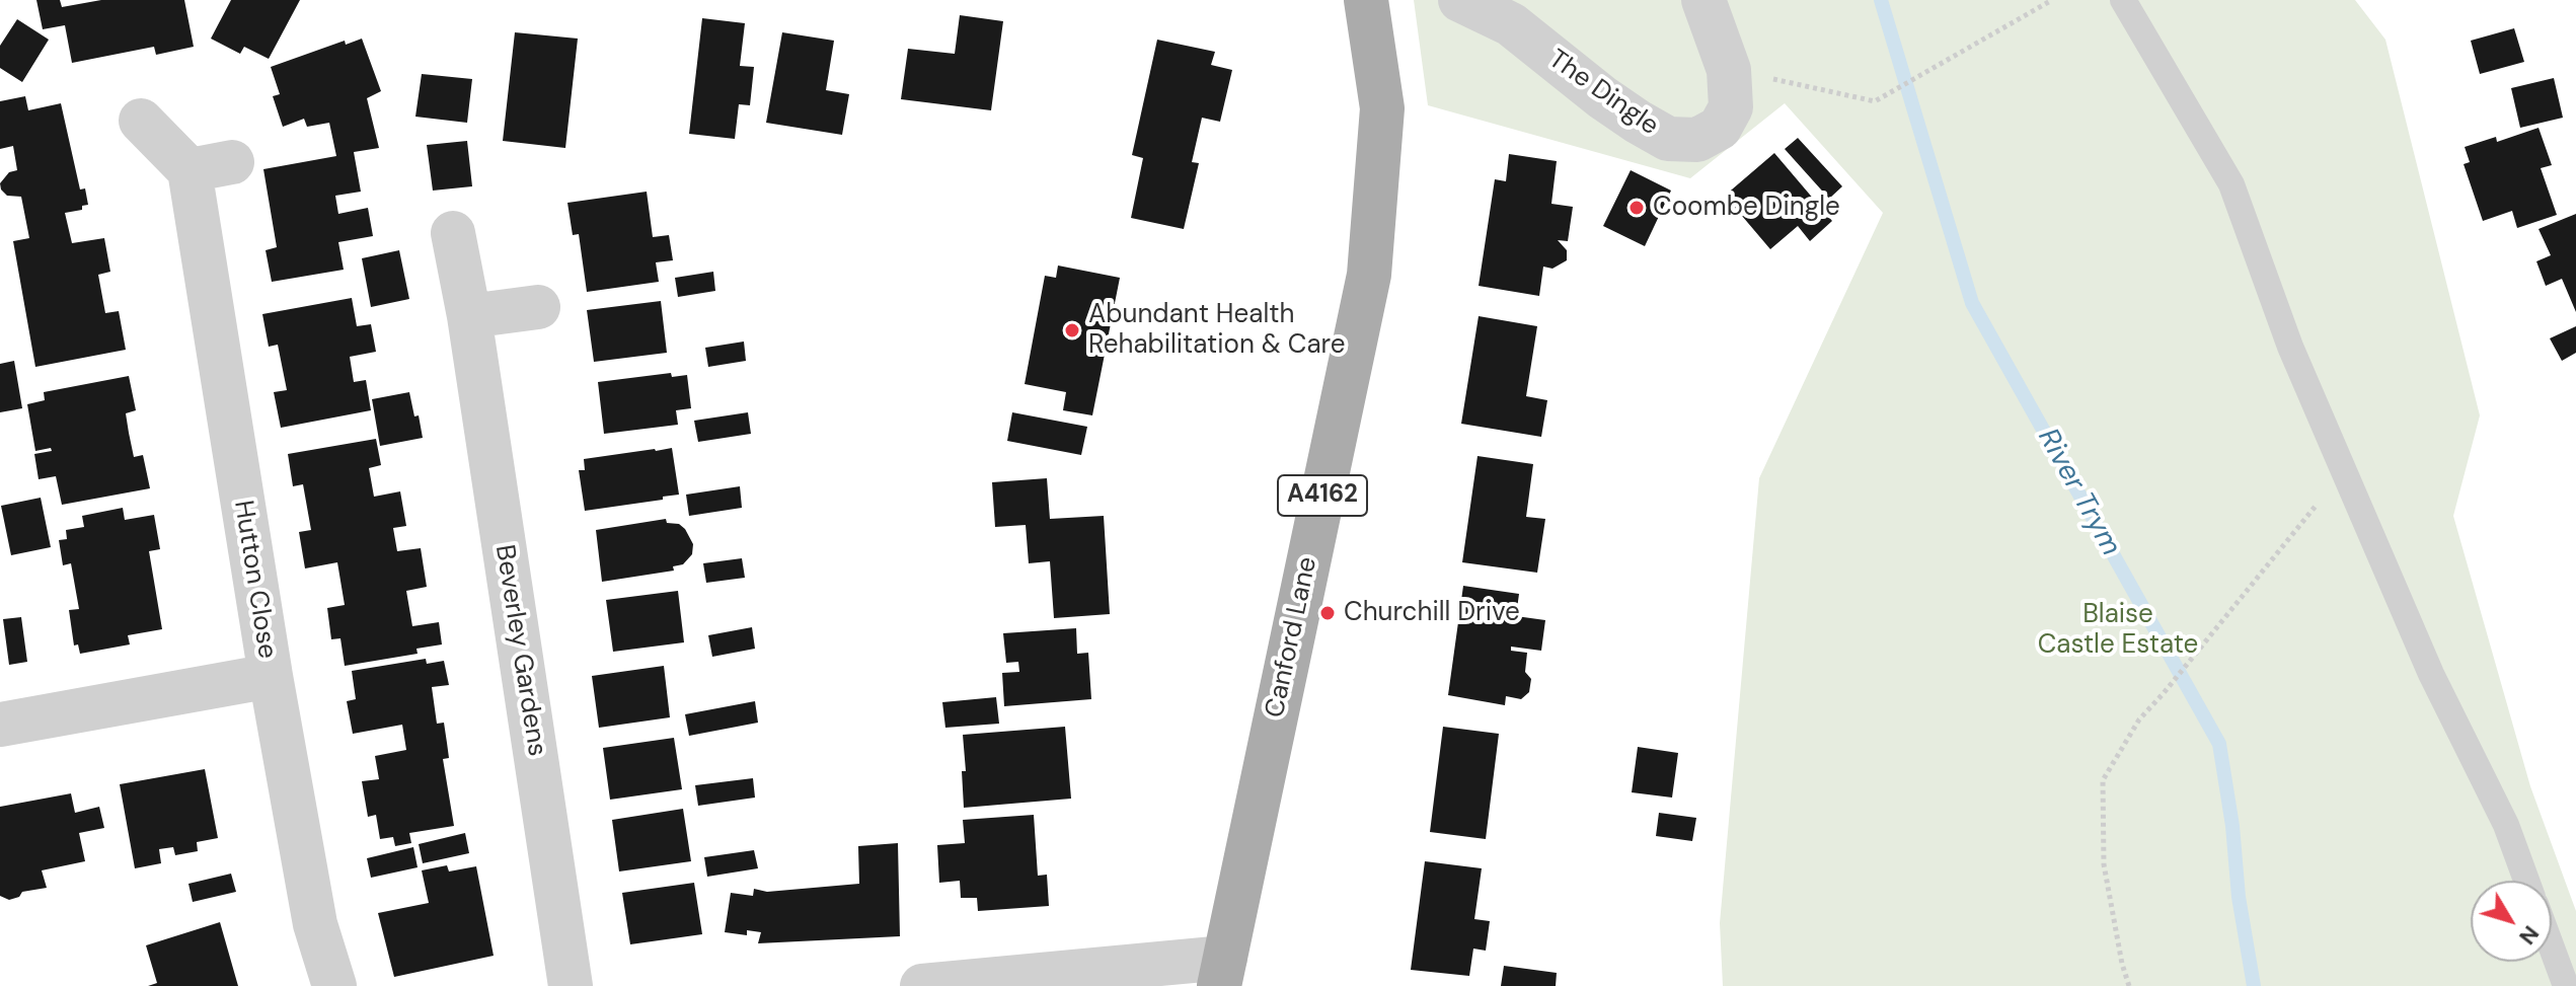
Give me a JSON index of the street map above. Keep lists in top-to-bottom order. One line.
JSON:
{"streets":{"main road":["A4162","Canford Lane"],"street":["The Dingle","Hutton Close","Beverley Gardens"]},"water":["River Trym"],"parks":["Blaise Castle Estate"],"places":["Coombe Dingle","Abundant Health Rehabilitation & Care","Churchill Drive"],"north":"bottom right"}
